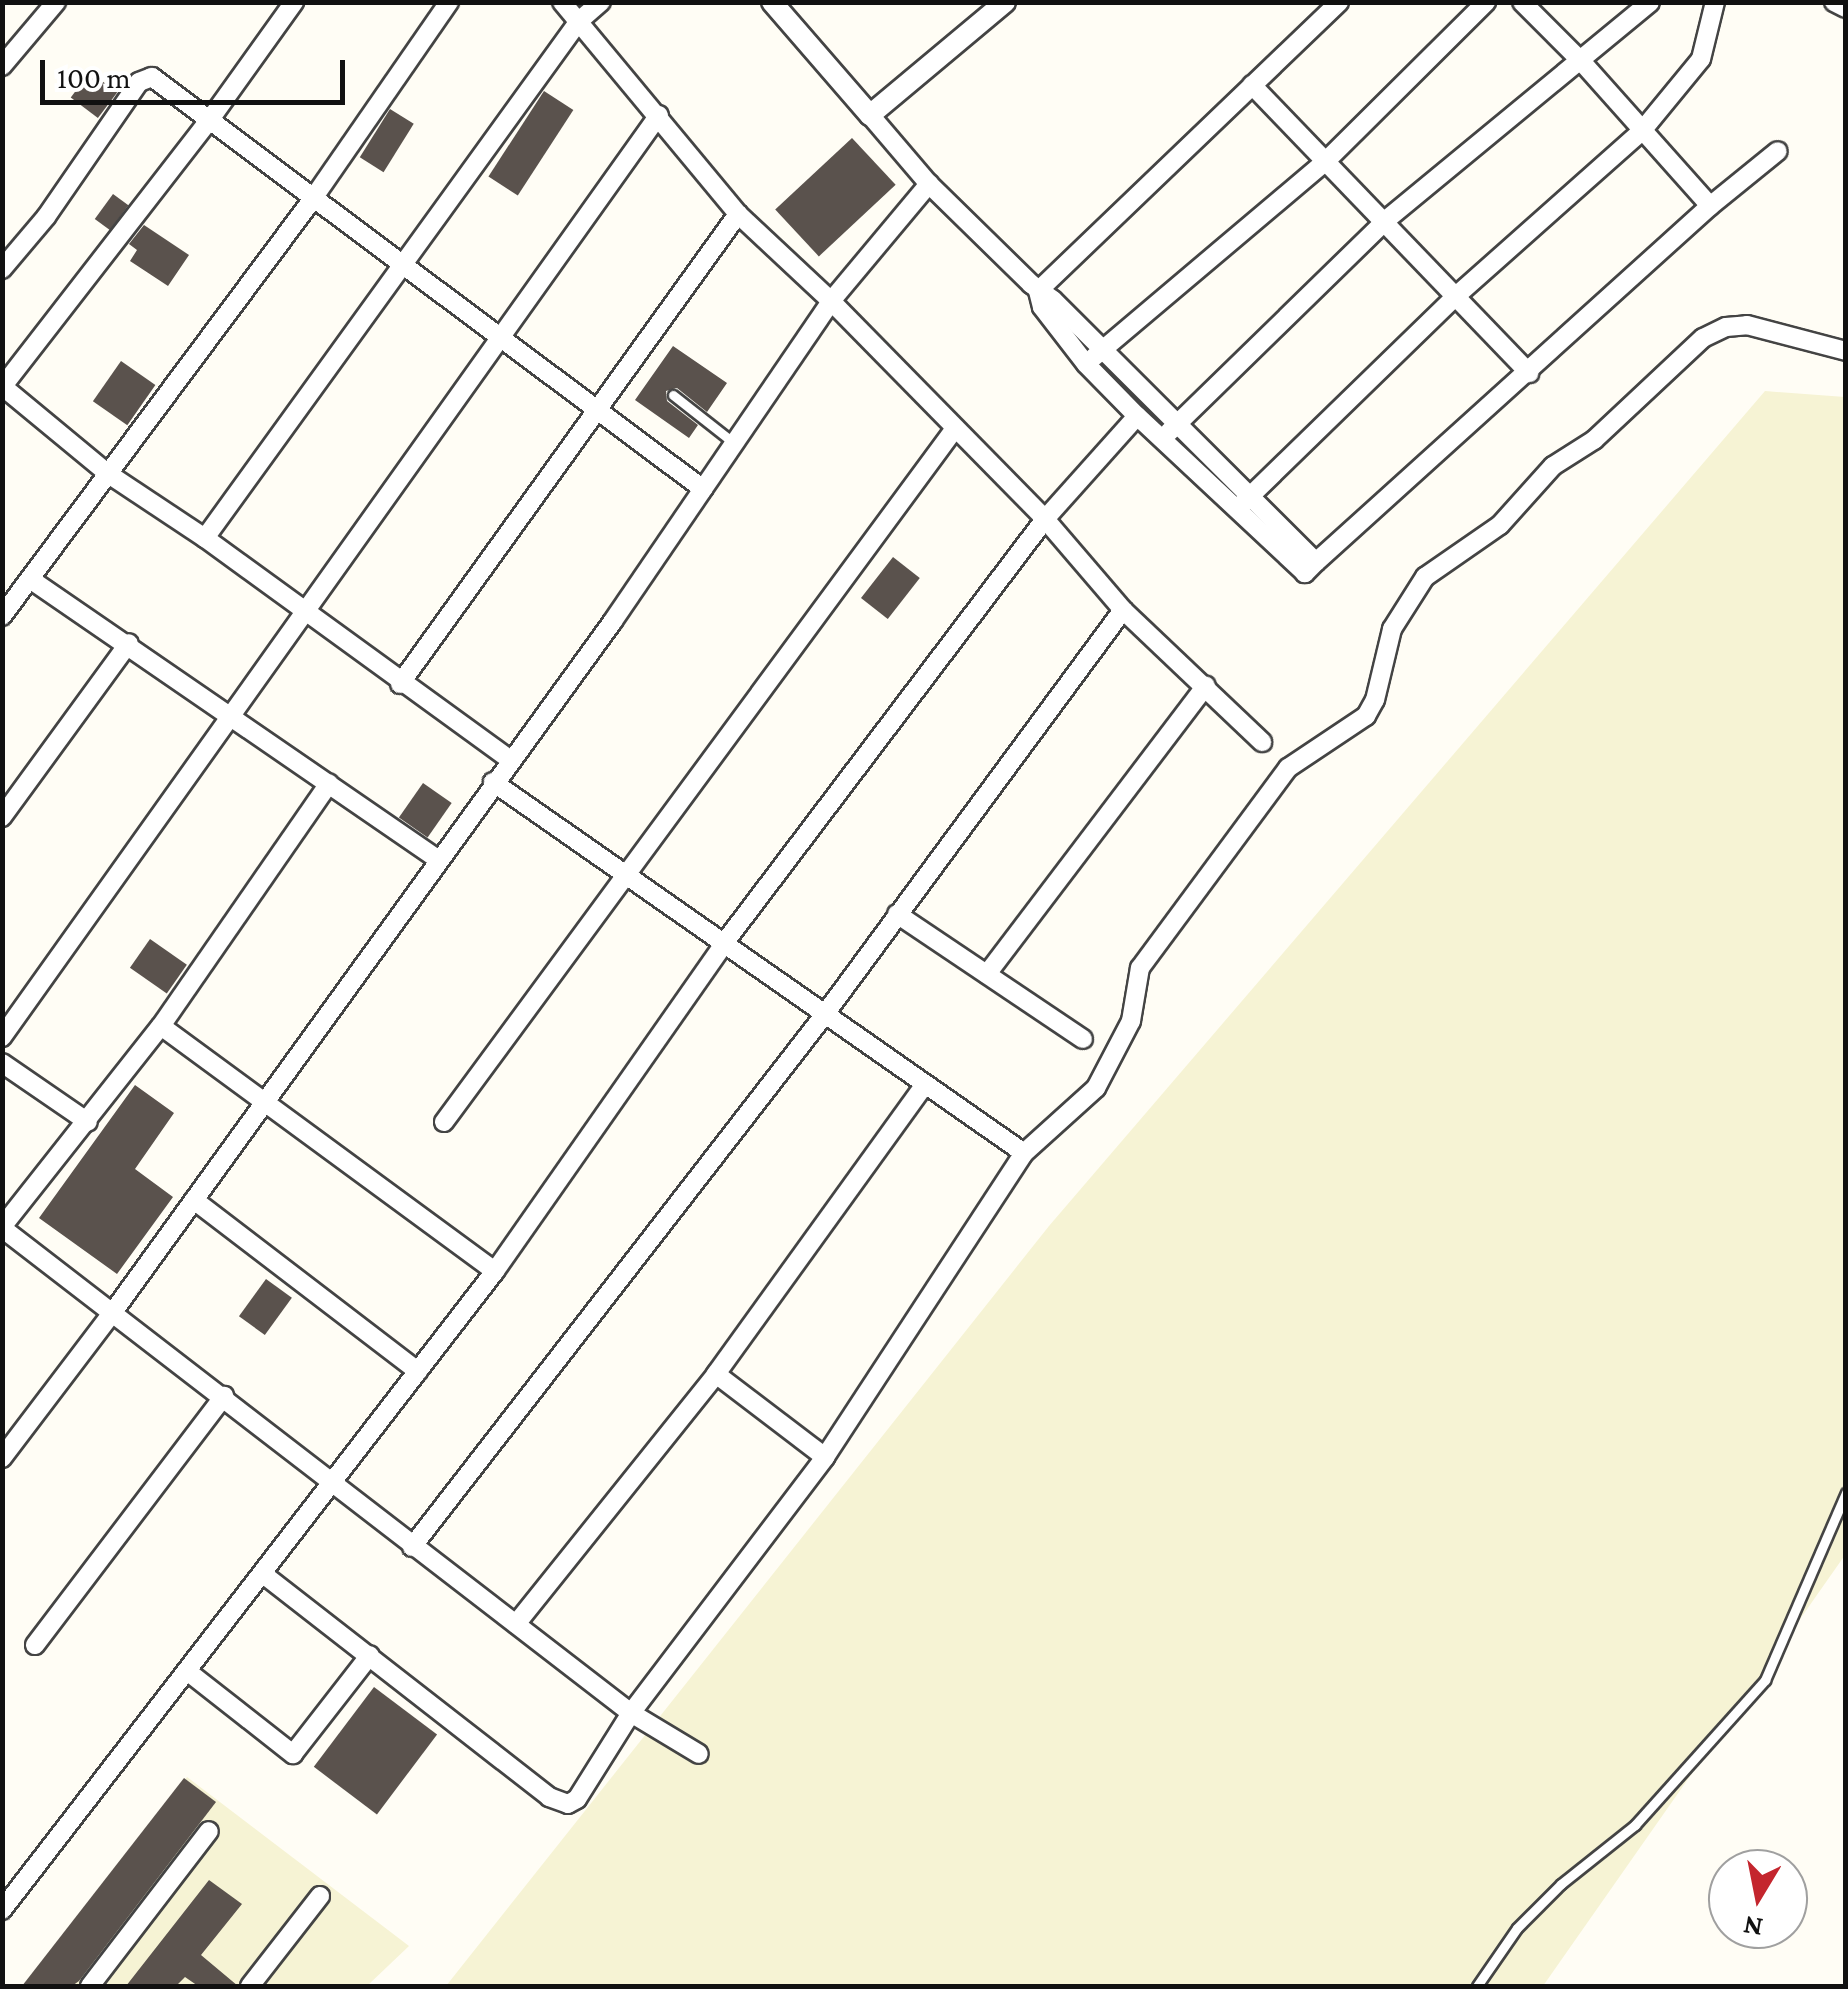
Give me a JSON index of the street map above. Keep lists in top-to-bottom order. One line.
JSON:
{"scale_bar":"100 m","north":"bottom"}
